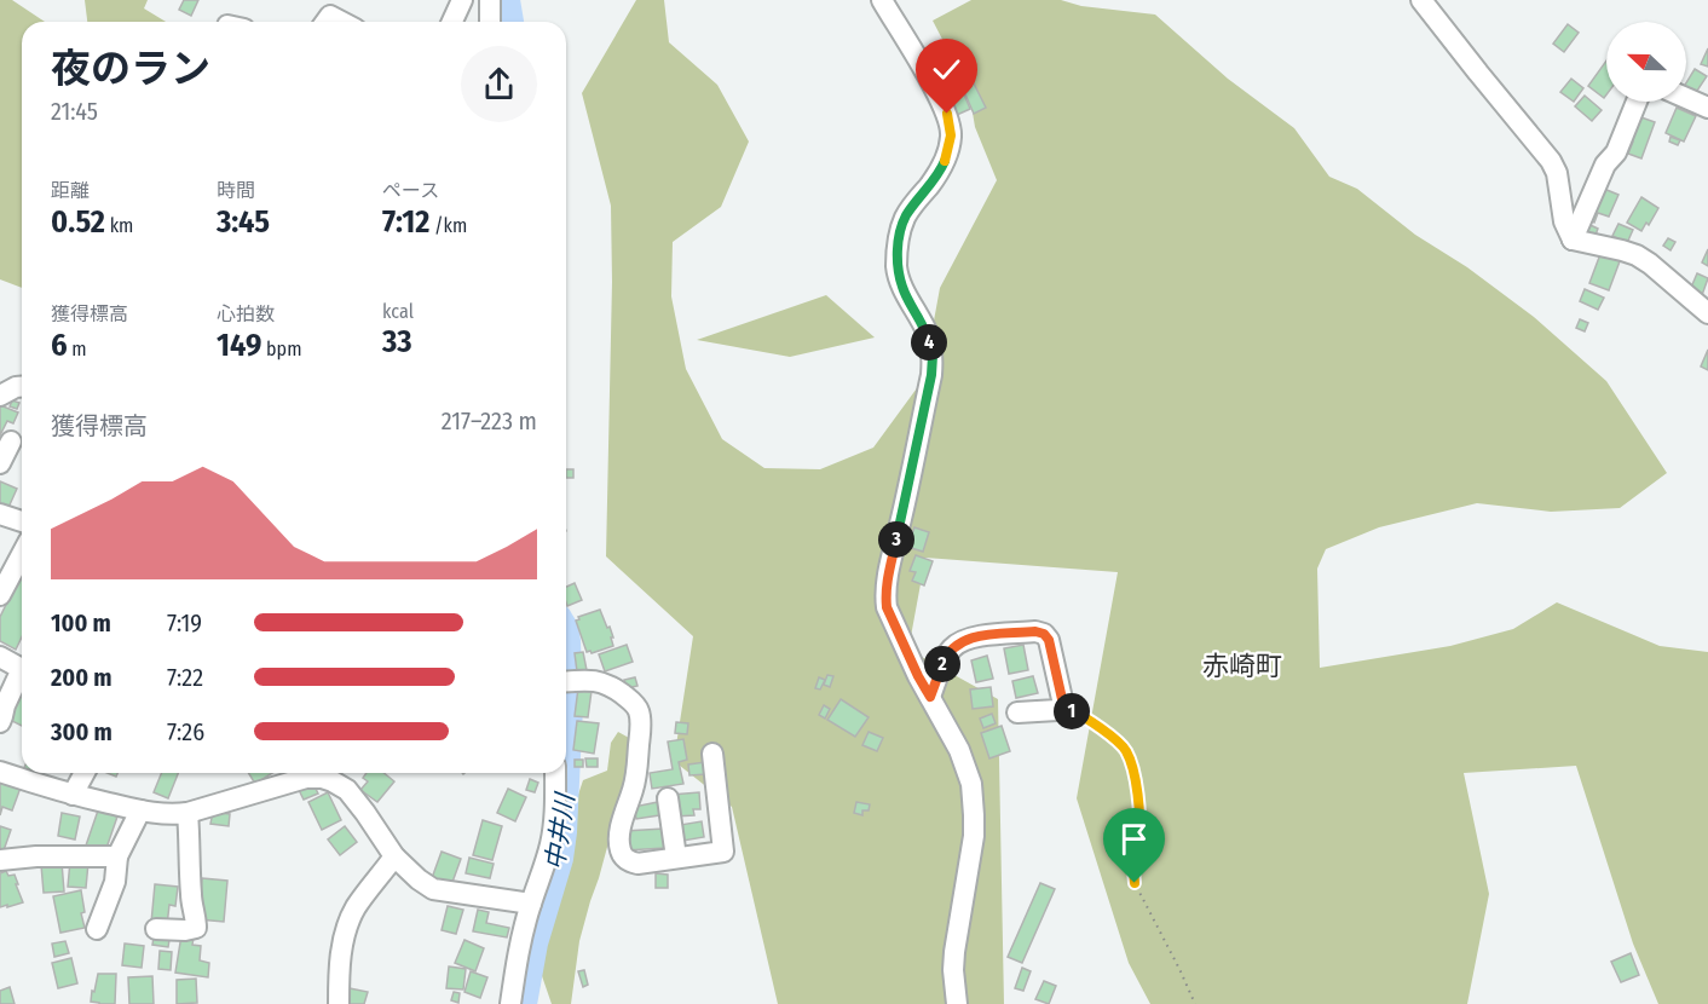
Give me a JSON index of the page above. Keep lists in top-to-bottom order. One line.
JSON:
{"districts":["赤崎町"],"water":["中井川"],"north":"left","page":{"heading":["夜のラン","21:45"],"stats":[["距離","0.52 km"],["時間","3:45"],["ペース","7:12 /km"],["獲得標高","6 m"],["心拍数","149 bpm"],["kcal","33"]],"pins":["4","3","2","1"],"chart":["獲得標高","217–223 m"],"list":[{"name":"100 m","note":"7:19"},{"name":"200 m","note":"7:22"},{"name":"300 m","note":"7:26"}]}}
